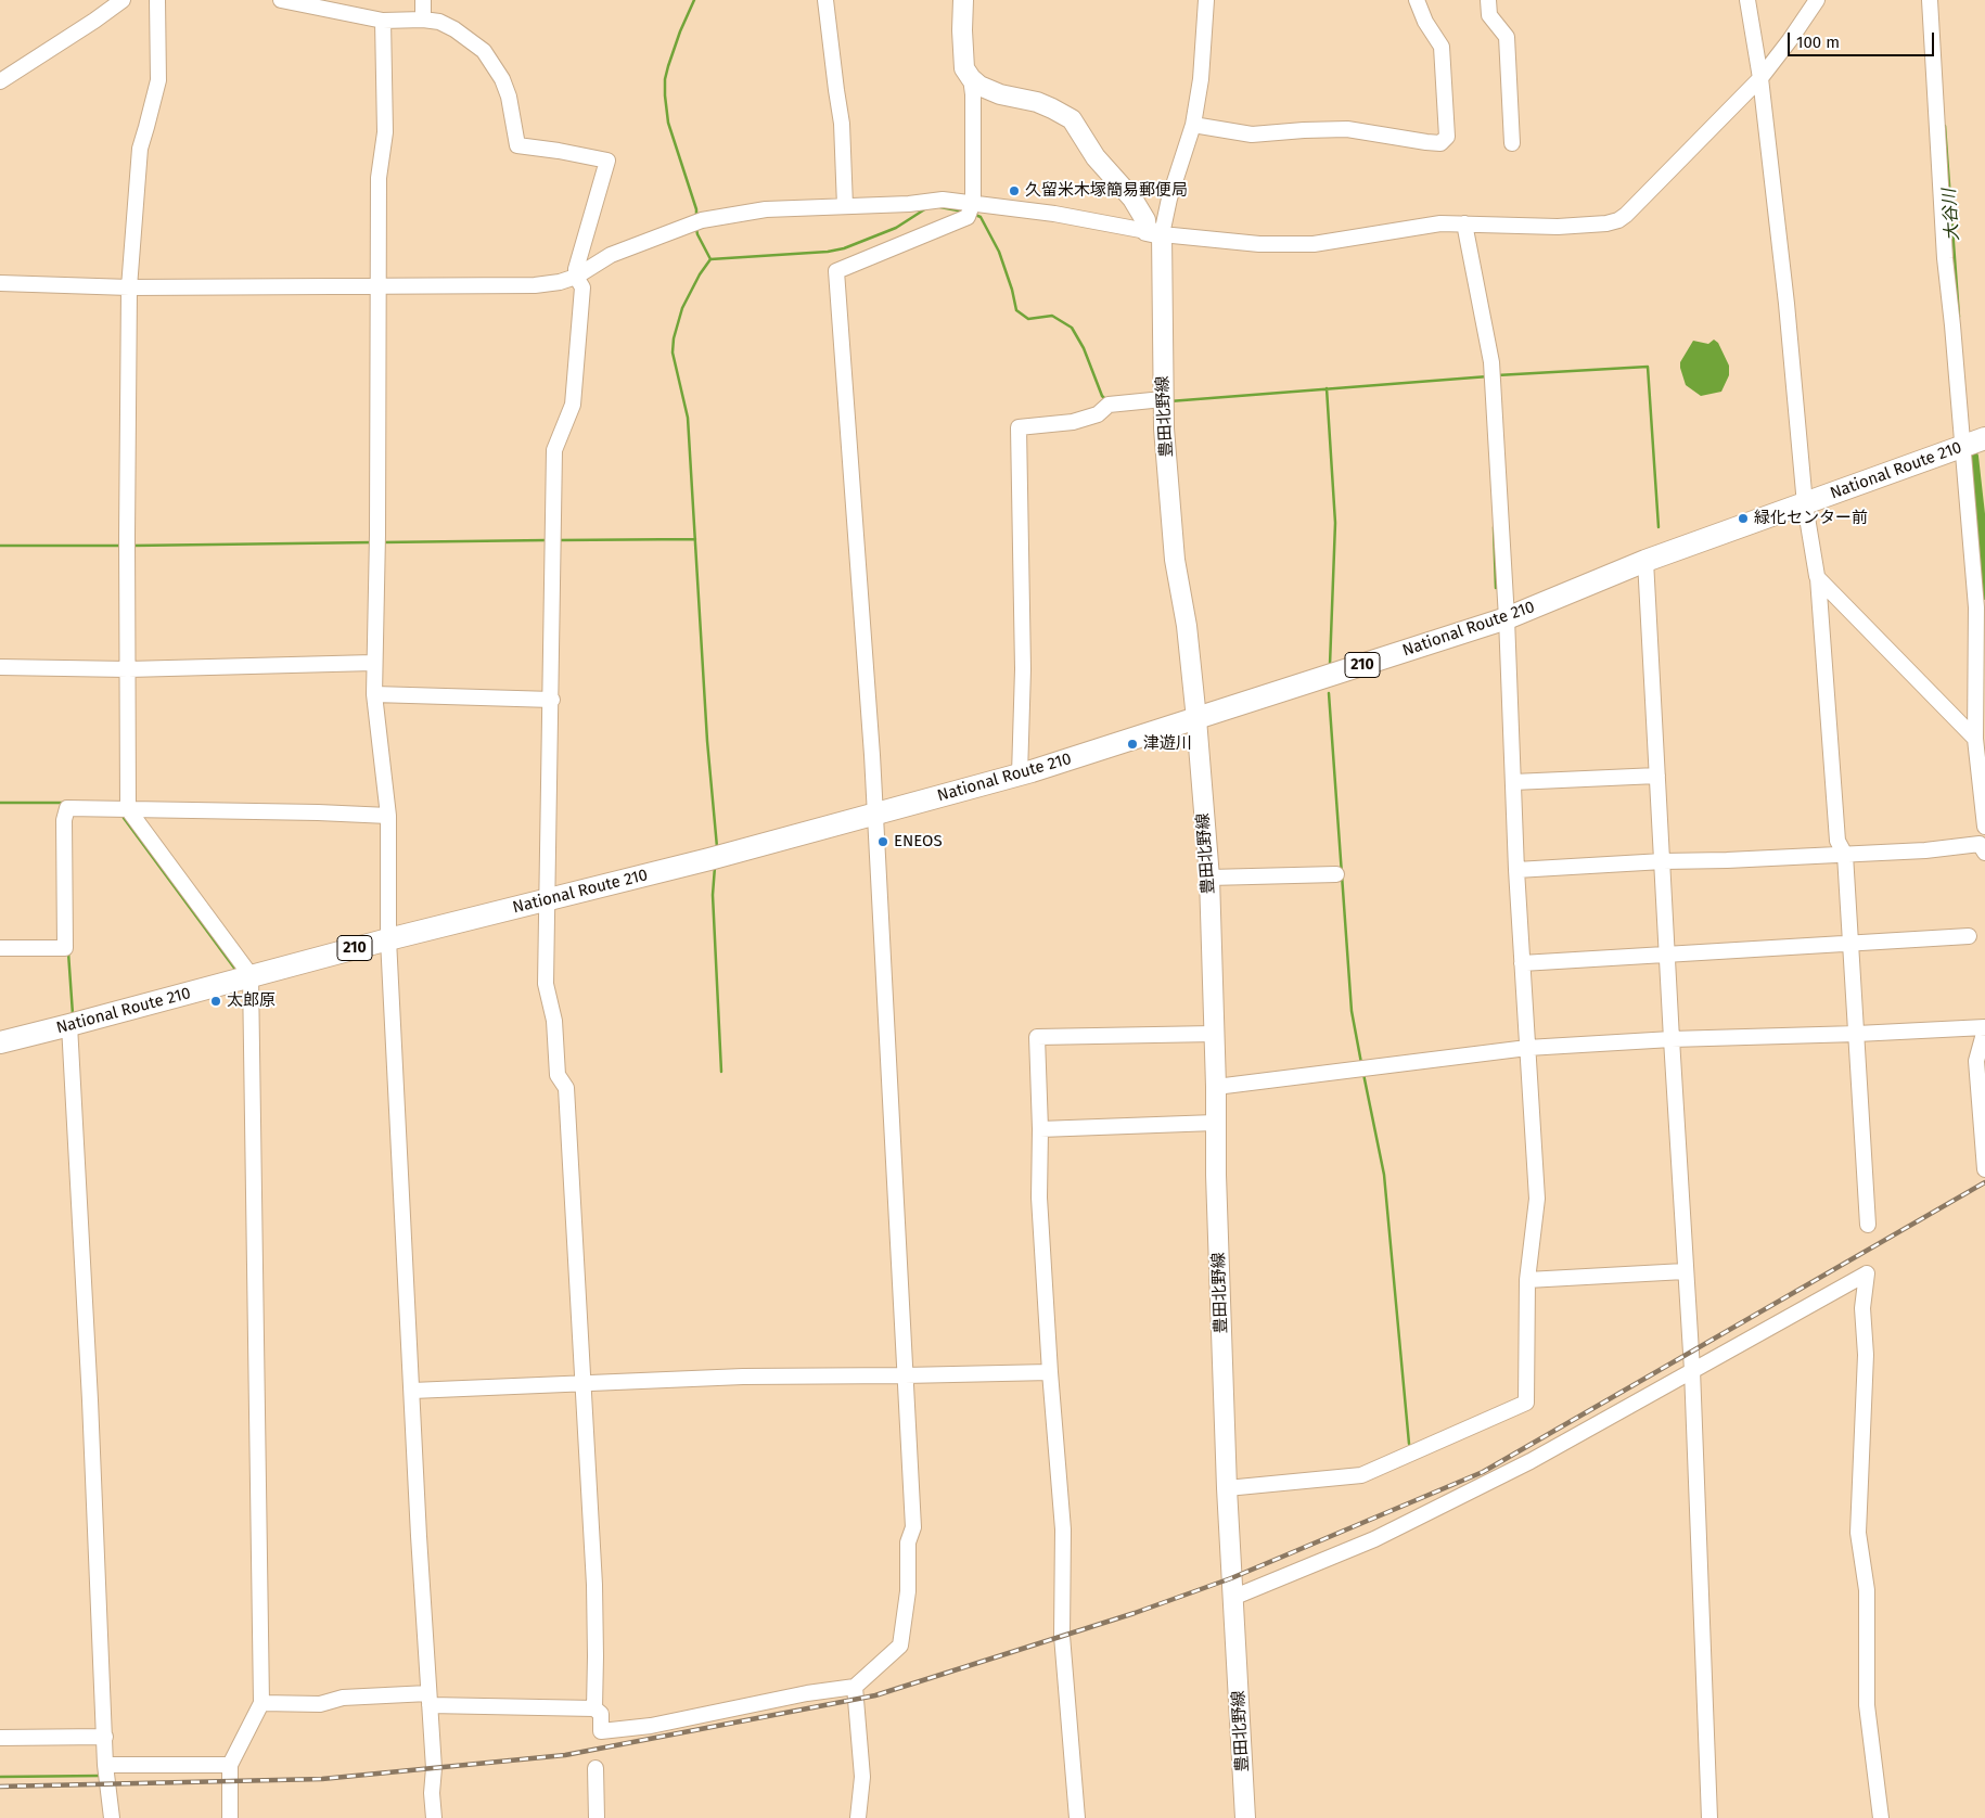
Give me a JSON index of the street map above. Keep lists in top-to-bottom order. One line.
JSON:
{"streets":{"highway":["National Route 210","210"],"main road":["豊田北野線"]},"crossings":[["豊田北野線","National Route 210"]],"water":["大谷川"],"places":["久留米木塚簡易郵便局","緑化センター前","津遊川","ENEOS","太郎原"],"scale_bar":"100 m"}
